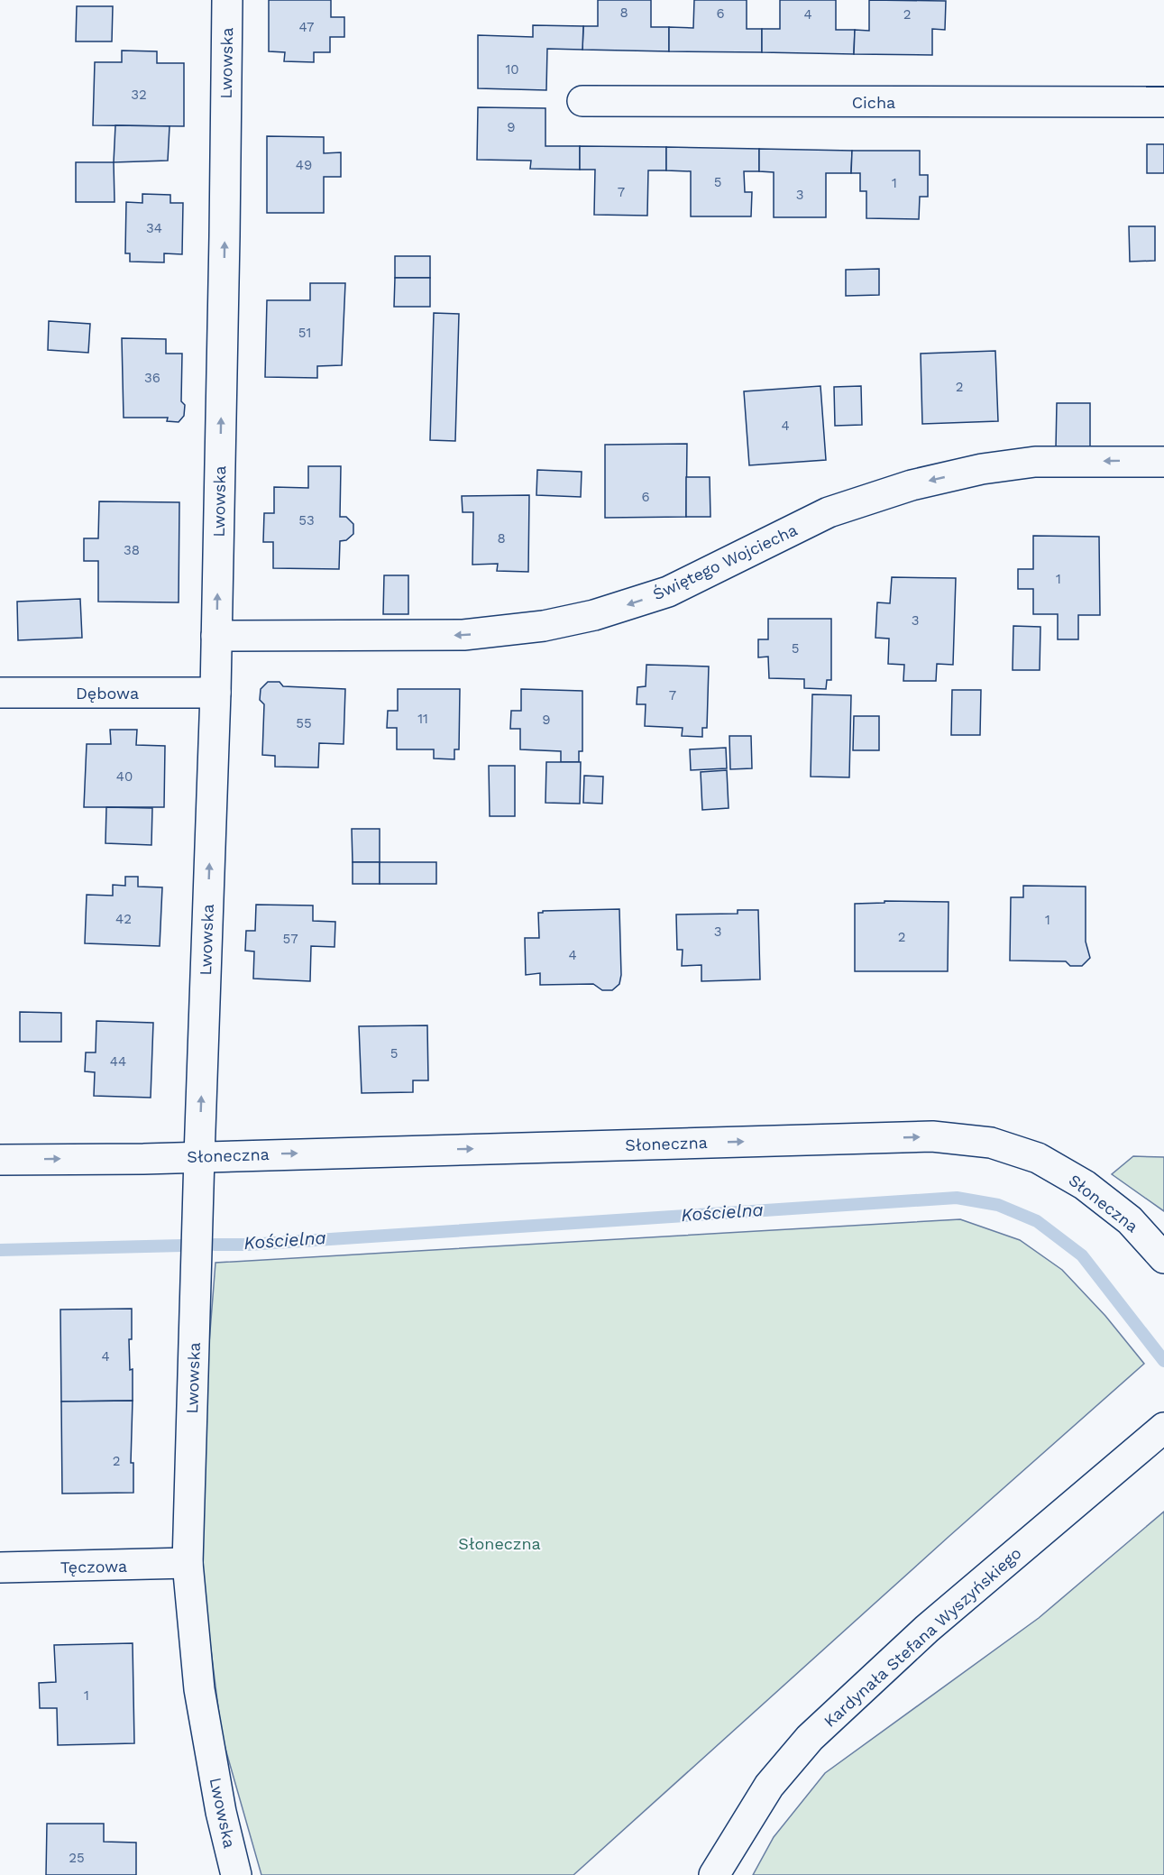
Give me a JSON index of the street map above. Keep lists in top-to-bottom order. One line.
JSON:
{"streets":{"street":["Lwowska","Cicha","Świętego Wojciecha","Dębowa","Słoneczna","Tęczowa","Kardynała Stefana Wyszyńskiego"]},"crossings":[["Lwowska","Świętego Wojciecha"],["Lwowska","Dębowa"],["Lwowska","Słoneczna"],["Lwowska","Tęczowa"]],"one_way":["Lwowska","Świętego Wojciecha","Słoneczna"],"water":["Kościelna"],"parks":["Słoneczna"],"house_numbers":["8","6","4","2","47","10","32","9","49","5","1","7","3","34","51","36","2","4","6","53","8","38","1","3","5","7","11","9","55","40","42","1","3","2","57","4","5","44","4","2","1","25"]}
